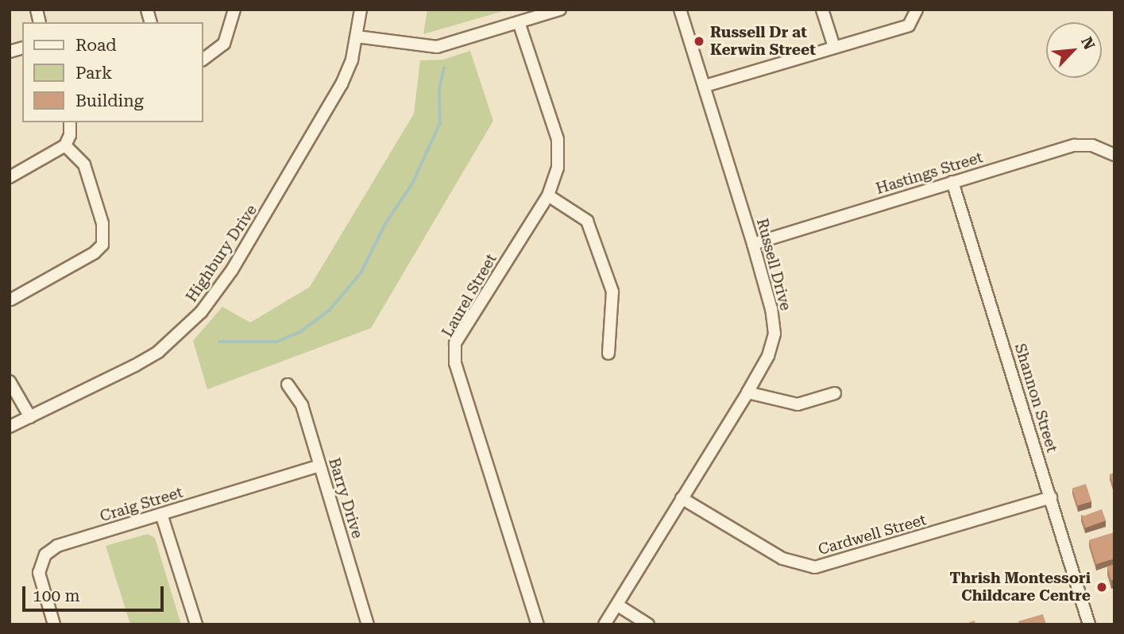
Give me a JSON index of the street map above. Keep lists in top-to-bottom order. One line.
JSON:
{"streets":{"street":["Hastings Street","Highbury Drive","Russell Drive","Laurel Street","Shannon Street","Barry Drive","Craig Street","Cardwell Street"]},"crossings":[["Hastings Street","Russell Drive"],["Hastings Street","Shannon Street"],["Russell Drive","Cardwell Street"],["Shannon Street","Cardwell Street"],["Barry Drive","Craig Street"]],"places":["Russell Dr at Kerwin Street","Thrish Montessori Childcare Centre"],"legend":["Road","Park","Building"],"scale_bar":"100 m","north":"top right"}
